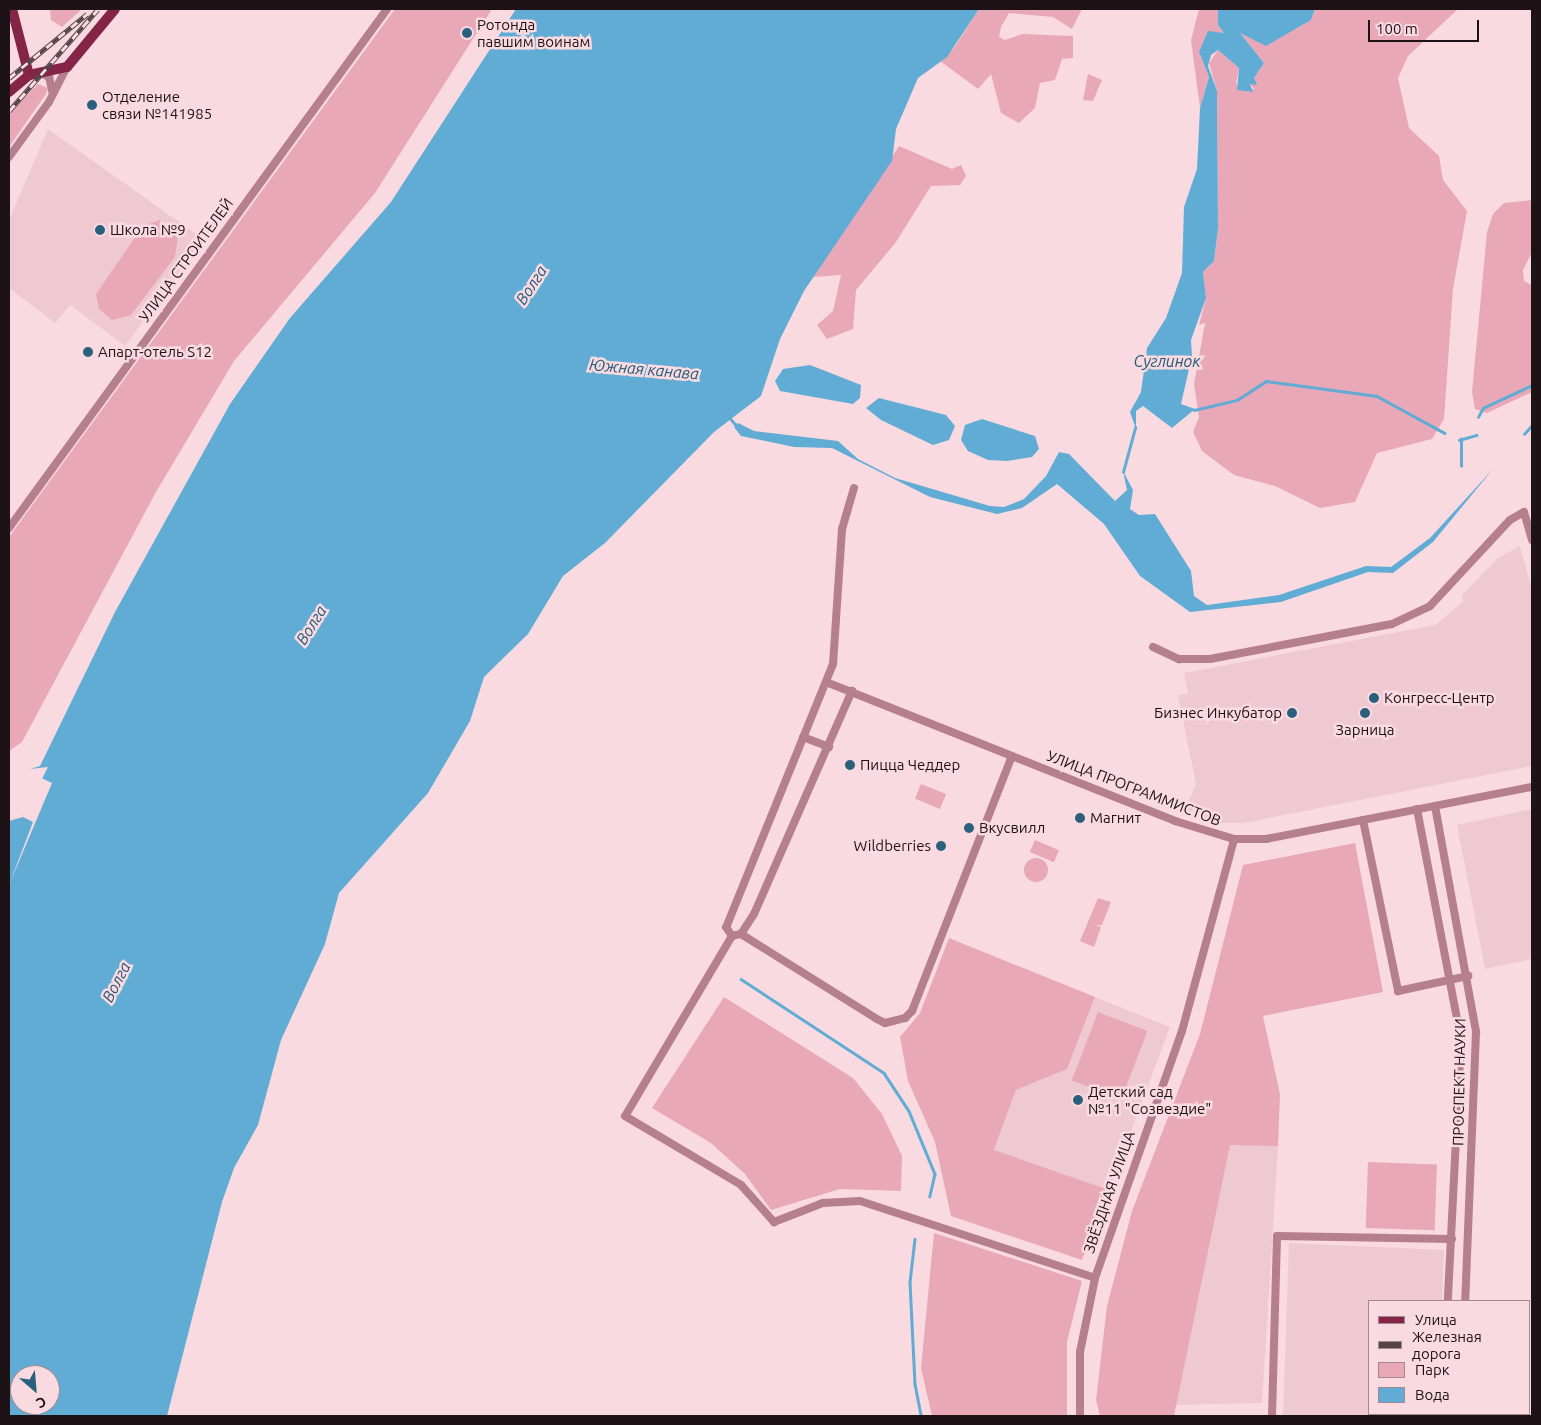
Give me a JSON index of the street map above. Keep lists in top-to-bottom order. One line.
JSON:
{"streets":{"street":["УЛИЦА СТРОИТЕЛЕЙ","УЛИЦА ПРОГРАММИСТОВ","ПРОСПЕКТ НАУКИ","ЗВЁЗДНАЯ УЛИЦА"]},"crossings":[["УЛИЦА ПРОГРАММИСТОВ","ПРОСПЕКТ НАУКИ"],["УЛИЦА ПРОГРАММИСТОВ","ЗВЁЗДНАЯ УЛИЦА"]],"water":["Волга","Суглинок","Южная канава"],"places":["Ротонда павшим воинам","Отделение связи №141985","Школа №9","Апарт-отель S12","Конгресс-Центр","Бизнес Инкубатор","Зарница","Пицца Чеддер","Магнит","Вкусвилл","Wildberries","Детский сад №11 \"Созвездие\""],"legend":["Улица","Железная дорога","Парк","Вода"],"scale_bar":"100 m","north":"bottom right"}
